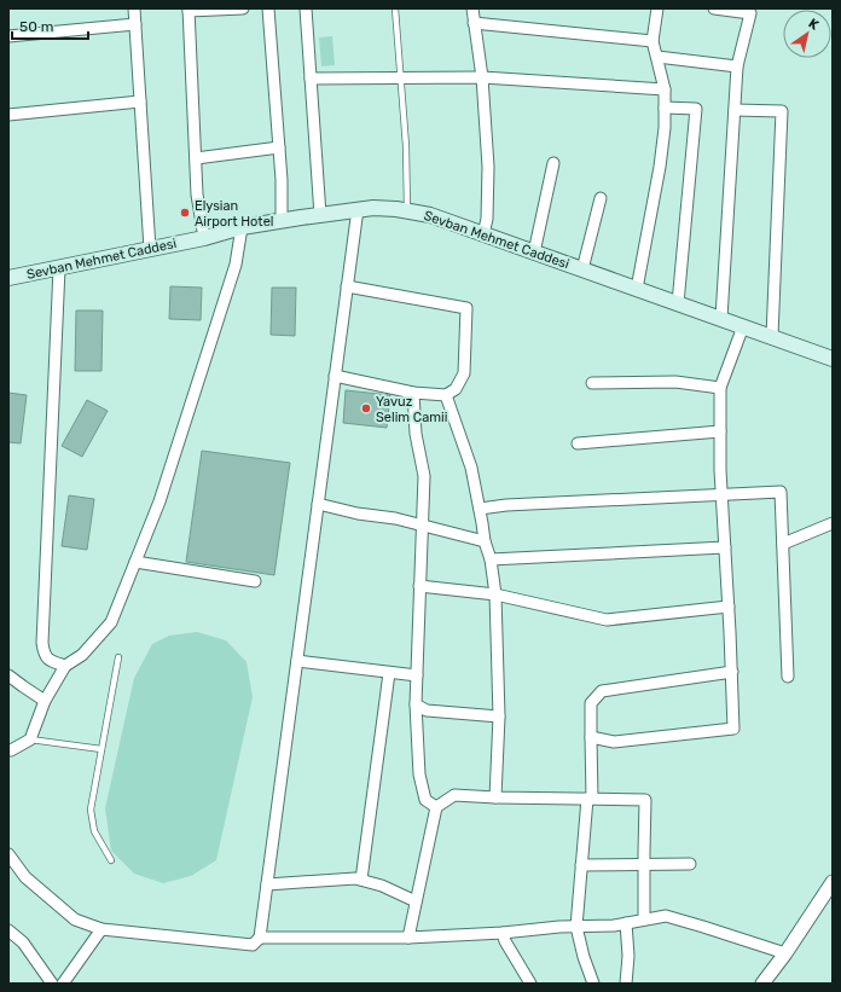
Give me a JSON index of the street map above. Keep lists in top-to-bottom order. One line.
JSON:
{"streets":{"main road":["Sevban Mehmet Caddesi"]},"places":["Elysian Airport Hotel","Yavuz Selim Camii"],"scale_bar":"50 m","north":"top right"}
